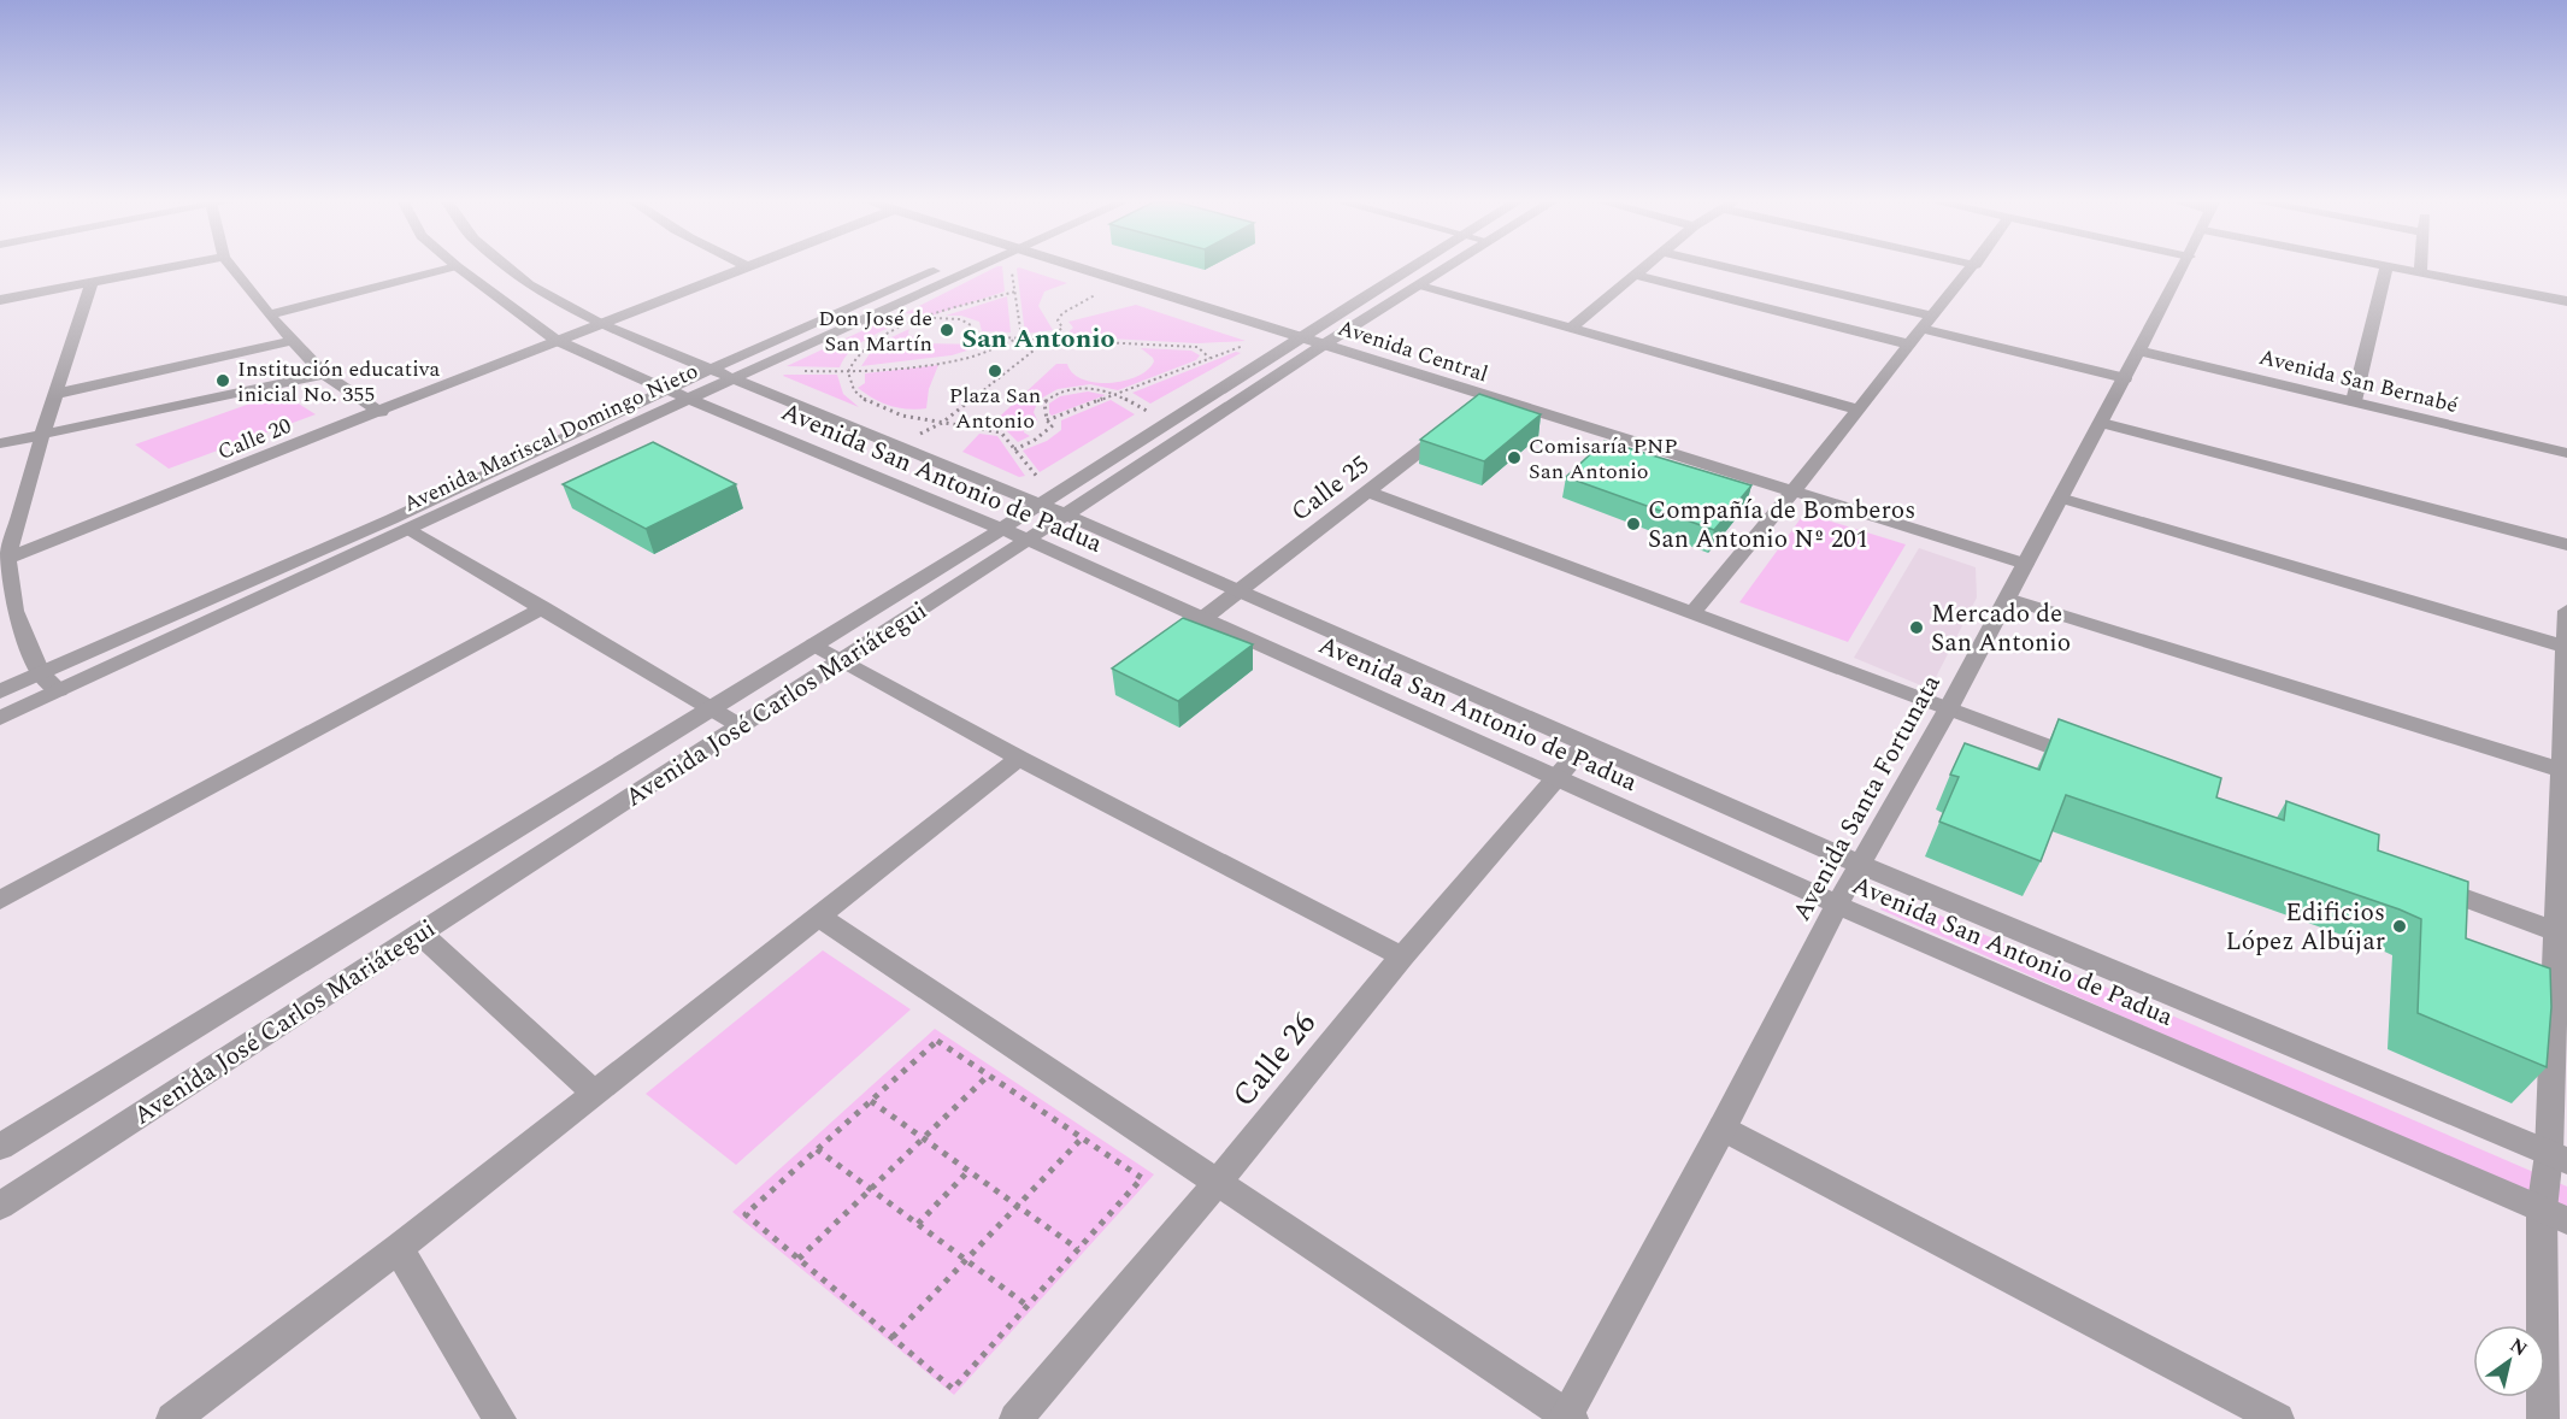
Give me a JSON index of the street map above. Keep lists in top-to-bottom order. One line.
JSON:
{"streets":{"street":["Avenida Central","Avenida San Bernabé","Avenida Mariscal Domingo Nieto","Calle 20","Avenida San Antonio de Padua","Calle 25","Avenida José Carlos Mariátegui","Avenida Santa Fortunata","Calle 26"]},"crossings":[["Avenida Central","Avenida José Carlos Mariátegui"],["Avenida Central","Avenida Santa Fortunata"],["Avenida San Bernabé","Avenida Santa Fortunata"],["Avenida Mariscal Domingo Nieto","Avenida San Antonio de Padua"],["Calle 20","Avenida San Antonio de Padua"],["Avenida San Antonio de Padua","Calle 25"],["Avenida San Antonio de Padua","Avenida José Carlos Mariátegui"],["Avenida San Antonio de Padua","Avenida Santa Fortunata"],["Avenida San Antonio de Padua","Calle 26"]],"districts":["San Antonio"],"places":["Don José de San Martín","Plaza San Antonio","Institución educativa inicial No. 355","Comisaría PNP San Antonio","Compañía de Bomberos San Antonio Nº 201","Mercado de San Antonio","Edificios López Albújar"],"north":"top right"}
